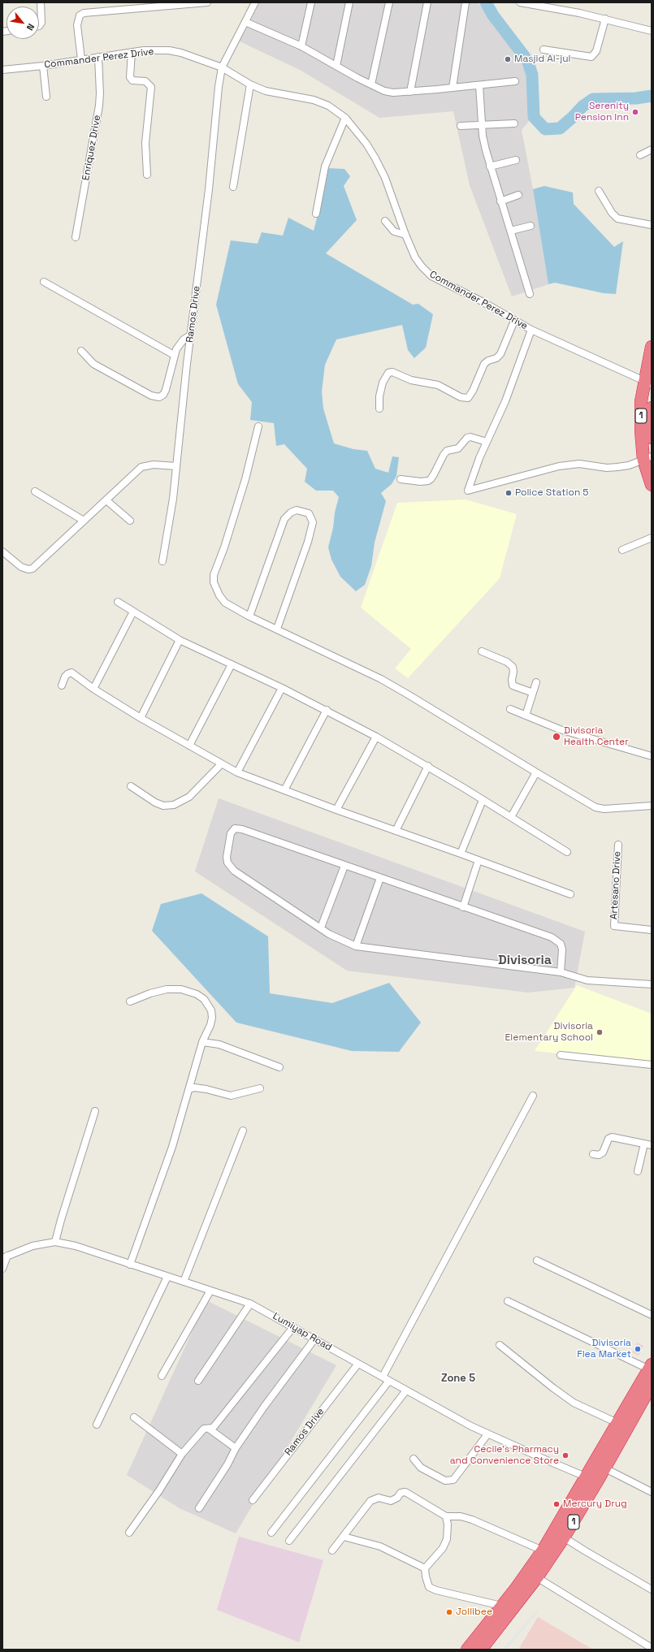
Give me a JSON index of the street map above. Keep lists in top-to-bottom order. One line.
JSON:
{"streets":{"highway":["1"],"street":["Commander Perez Drive","Enriquez Drive","Ramos Drive","Artesano Drive","Lumiyap Road"]},"crossings":[["Commander Perez Drive","Enriquez Drive"],["Commander Perez Drive","Ramos Drive"],["Commander Perez Drive","1"],["Ramos Drive","Lumiyap Road"],["1","Lumiyap Road"]],"districts":["Divisoria","Zone 5"],"places":["Masjid Al-jul","Serenity Pension Inn","Police Station 5","Divisoria Health Center","Divisoria Elementary School","Divisoria Flea Market","Cecile's Pharmacy and Convenience Store","Mercury Drug","Jollibee"],"north":"bottom right"}
